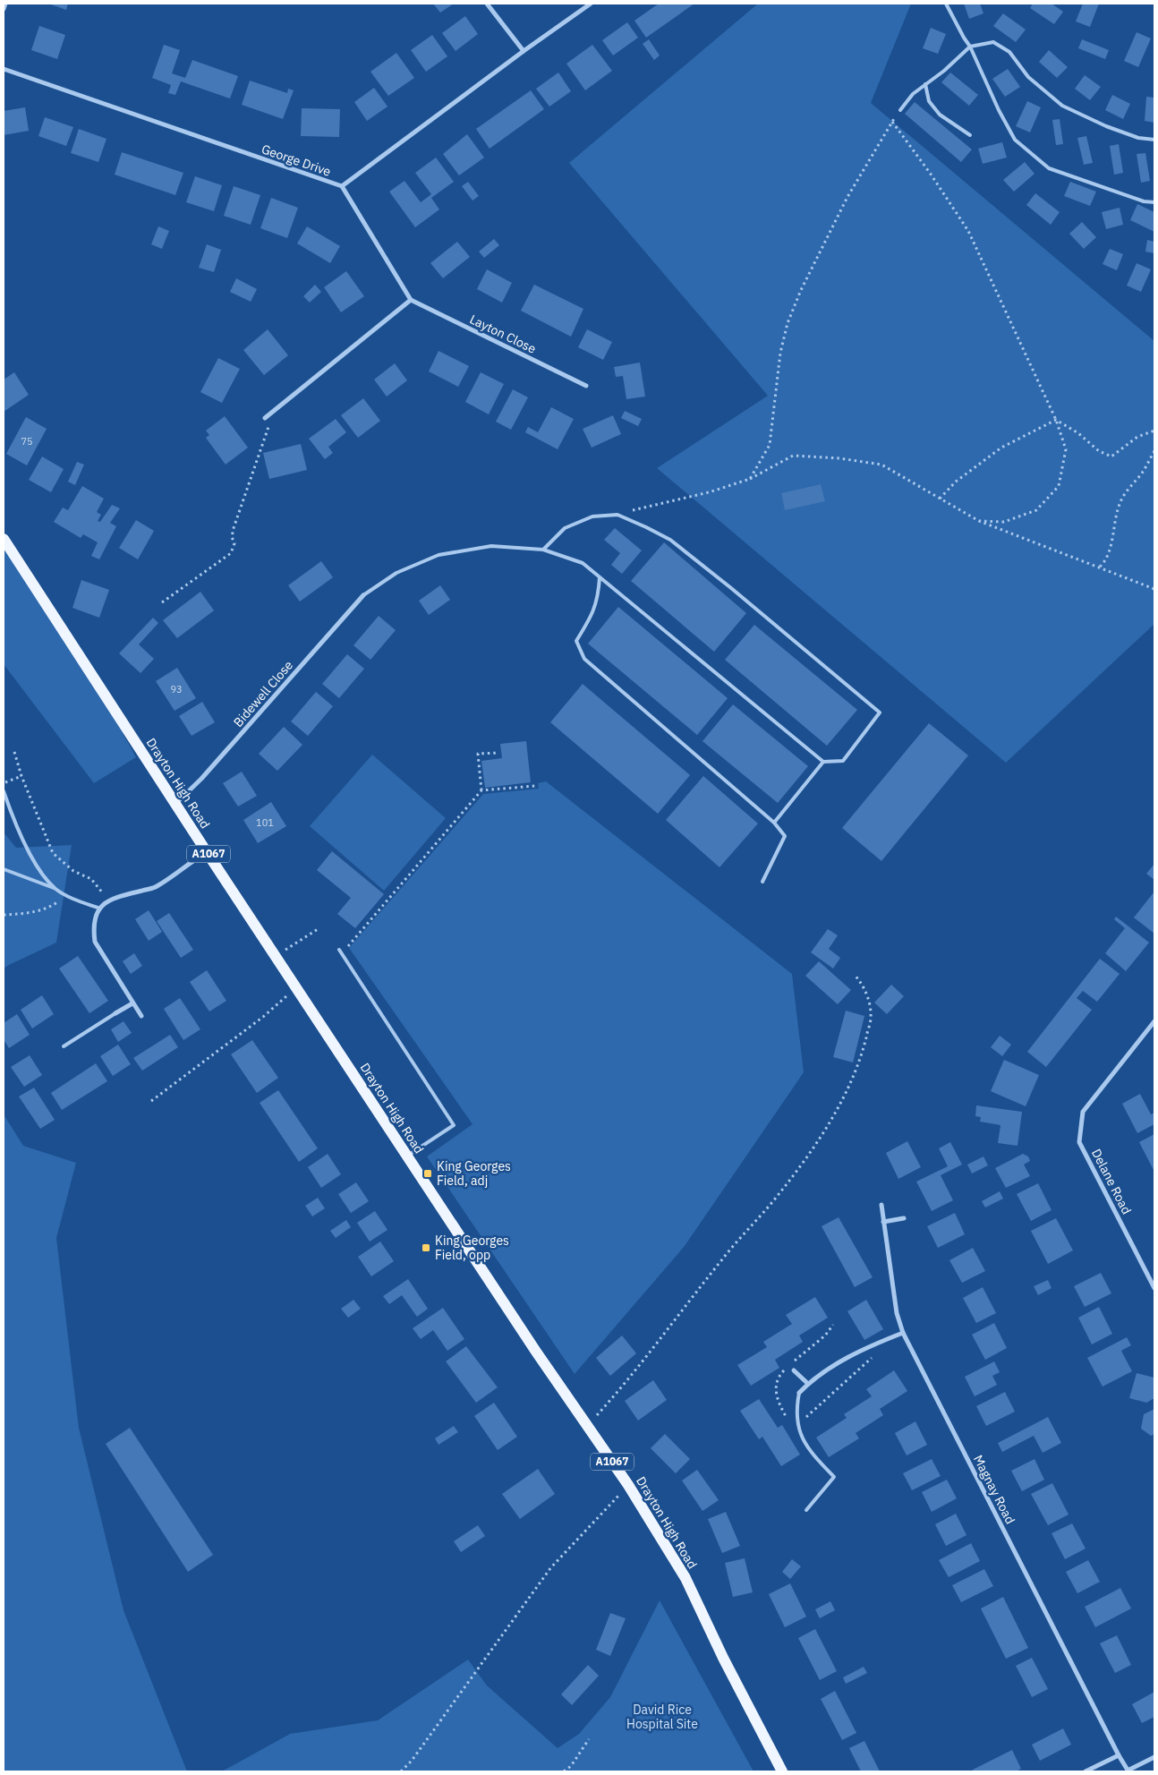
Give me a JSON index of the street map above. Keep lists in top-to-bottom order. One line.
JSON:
{"streets":{"main road":["Drayton High Road","A1067"],"street":["George Drive","Layton Close","Bidewell Close","Delane Road","Magnay Road"]},"crossings":[["Bidewell Close","Drayton High Road"]],"parks":["David Rice Hospital Site"],"places":{"transit":["King Georges Field, adj","King Georges Field, opp"]},"house_numbers":["75","93","101"]}
